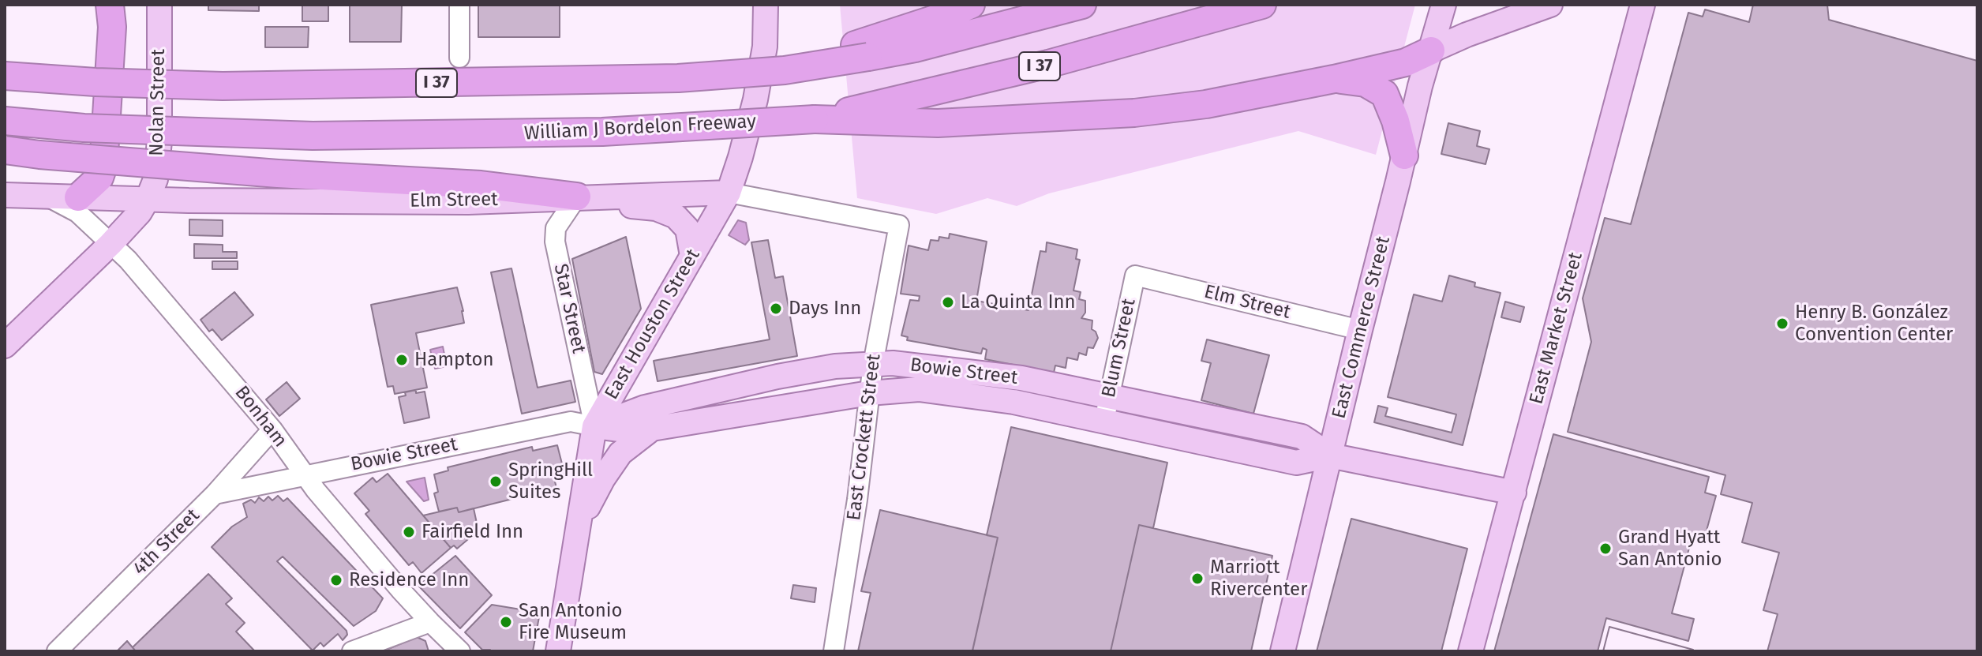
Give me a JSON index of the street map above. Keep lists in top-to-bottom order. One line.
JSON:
{"streets":{"highway":["I 37","William J Bordelon Freeway"],"main road":["Nolan Street","Elm Street","East Houston Street","East Commerce Street","East Market Street","Bowie Street"],"street":["Star Street","Blum Street","Bonham","East Crockett Street","4th Street"]},"crossings":[["Nolan Street","Elm Street"],["Elm Street","Star Street"],["Elm Street","East Houston Street"],["Elm Street","East Commerce Street"],["Elm Street","Blum Street"],["Elm Street","Bonham"],["Elm Street","East Crockett Street"],["Star Street","East Houston Street"],["Star Street","Bowie Street"],["East Houston Street","Bowie Street"],["East Commerce Street","Bowie Street"],["East Market Street","Bowie Street"],["Blum Street","Bowie Street"],["Bowie Street","Bonham"],["Bowie Street","East Crockett Street"],["Bowie Street","4th Street"],["Bonham","4th Street"]],"places":["La Quinta Inn","Days Inn","Henry B. González Convention Center","Hampton","SpringHill Suites","Fairfield Inn","Grand Hyatt San Antonio","Marriott Rivercenter","Residence Inn","San Antonio Fire Museum"]}
